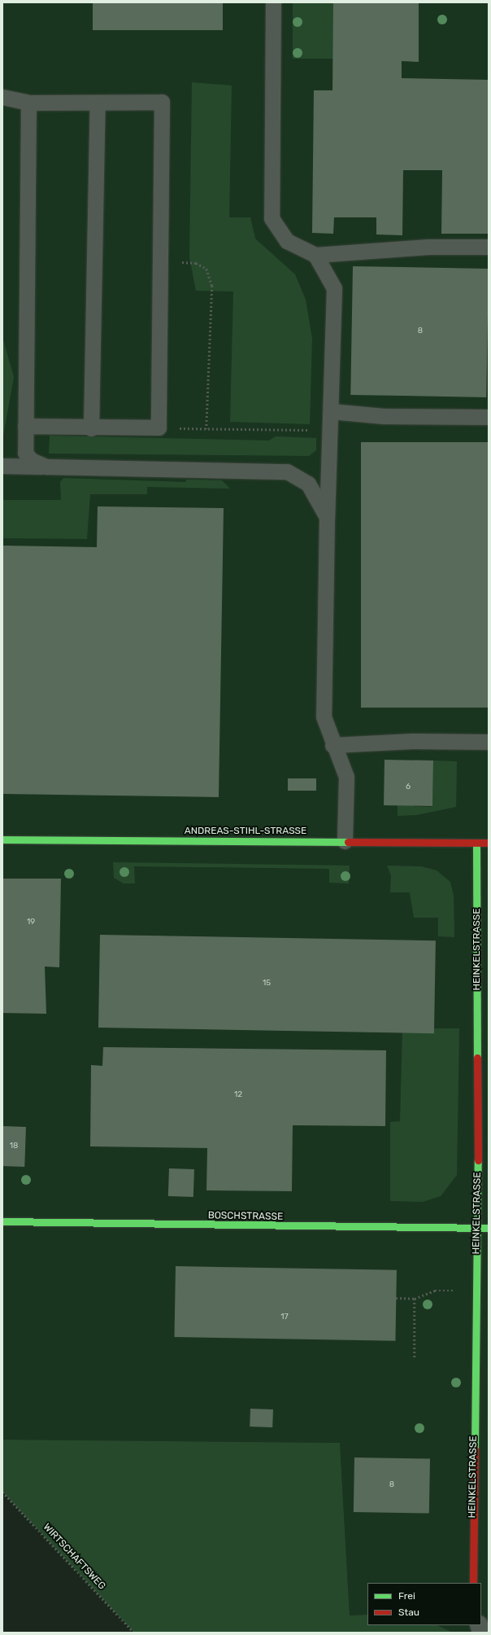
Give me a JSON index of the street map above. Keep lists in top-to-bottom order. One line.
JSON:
{"streets":{"street":["ANDREAS-STIHL-STRASSE","HEINKELSTRASSE","BOSCHSTRASSE"],"path":["WIRTSCHAFTSWEG"]},"crossings":[["ANDREAS-STIHL-STRASSE","HEINKELSTRASSE"],["HEINKELSTRASSE","BOSCHSTRASSE"]],"house_numbers":["8","6","19","15","12","18","17","8"],"legend":["Frei","Stau"]}
